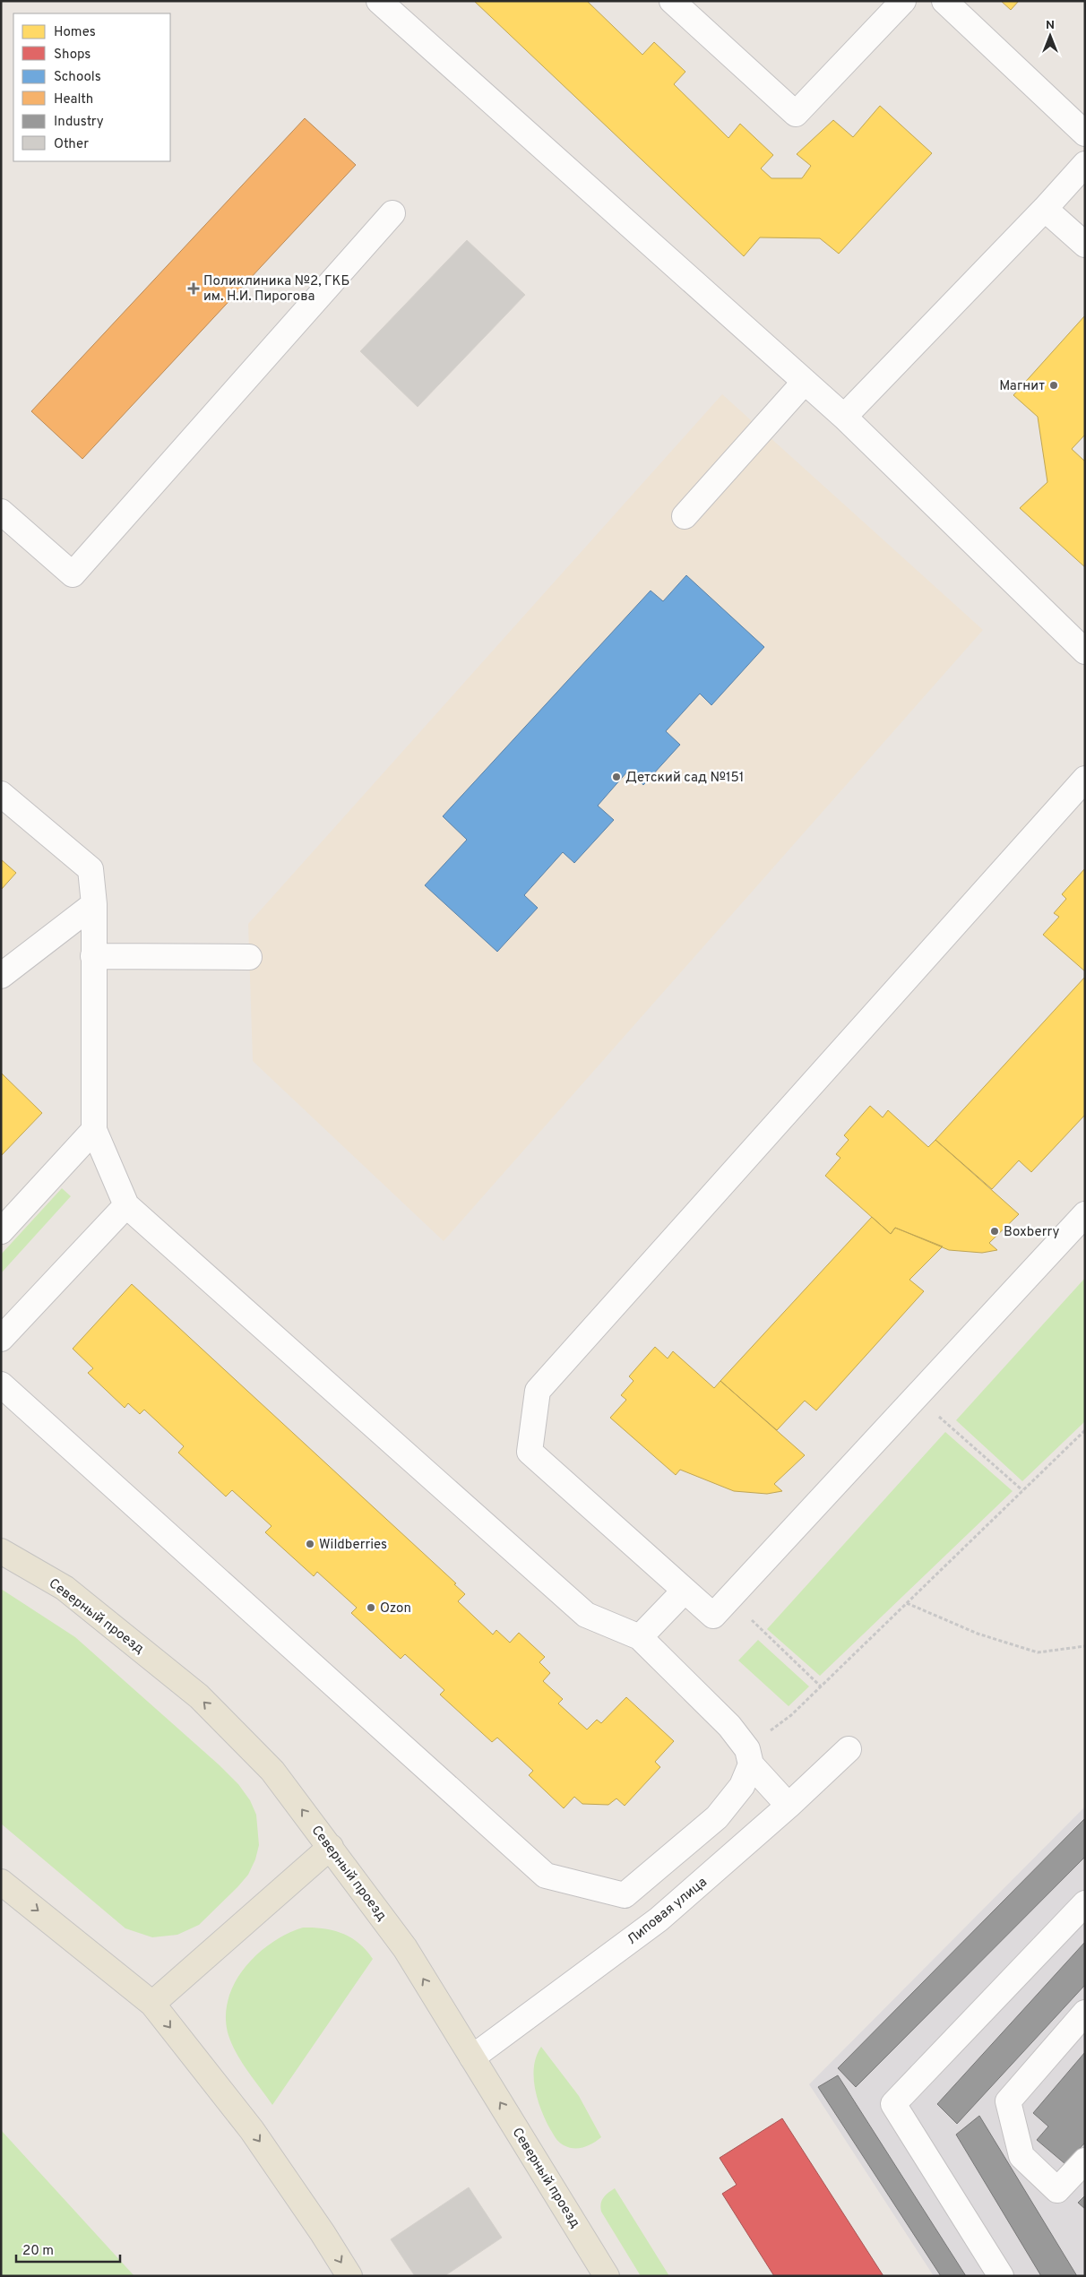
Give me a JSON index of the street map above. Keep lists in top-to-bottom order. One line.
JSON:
{"streets":{"main road":["Северный проезд"],"street":["Липовая улица"]},"crossings":[["Северный проезд","Липовая улица"]],"one_way":["Северный проезд"],"places":{"health":["Поликлиника №2, ГКБ им. Н.И. Пирогова"],"other":["Магнит","Детский сад №151","Boxberry","Wildberries","Ozon"]},"legend":["Homes","Shops","Schools","Health","Industry","Other"],"scale_bar":"20 m","north":"top"}
